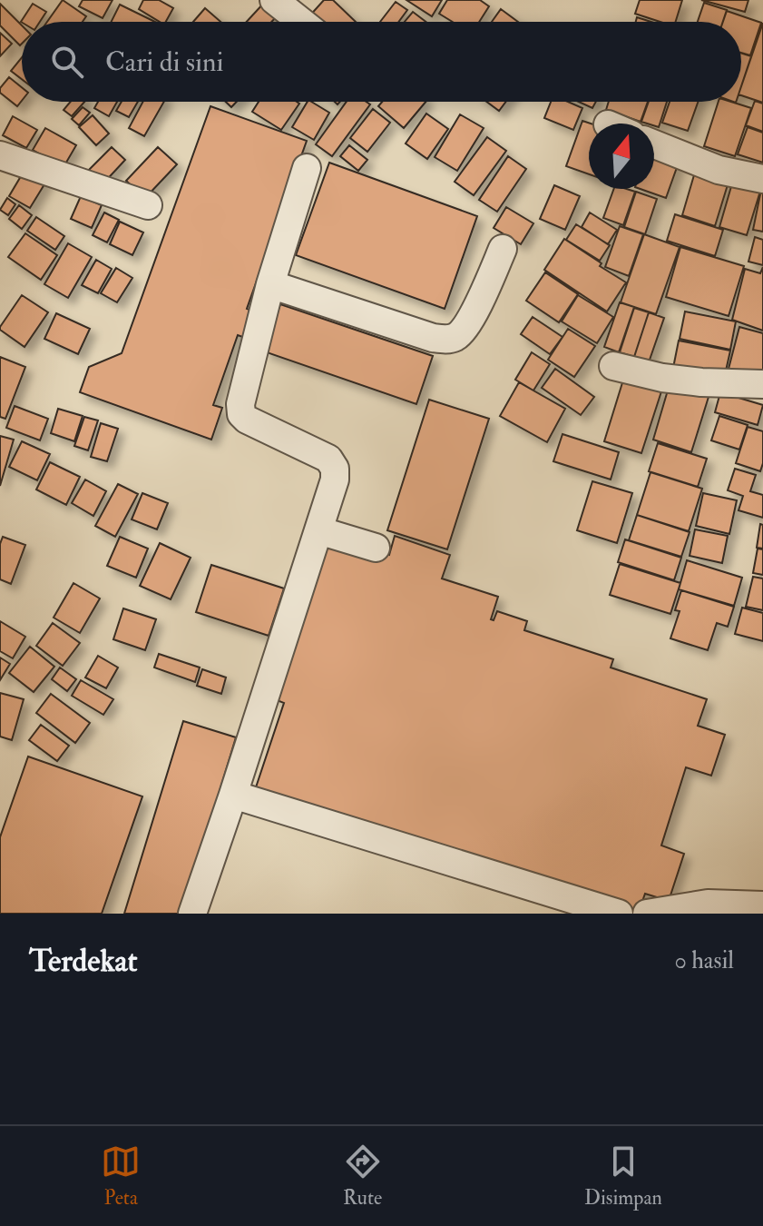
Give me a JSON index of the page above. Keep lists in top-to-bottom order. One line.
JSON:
{"north":"top","page":{"search":"Cari di sini","heading":["Terdekat","0 hasil"],"nav":["Peta","Rute","Disimpan"]}}
